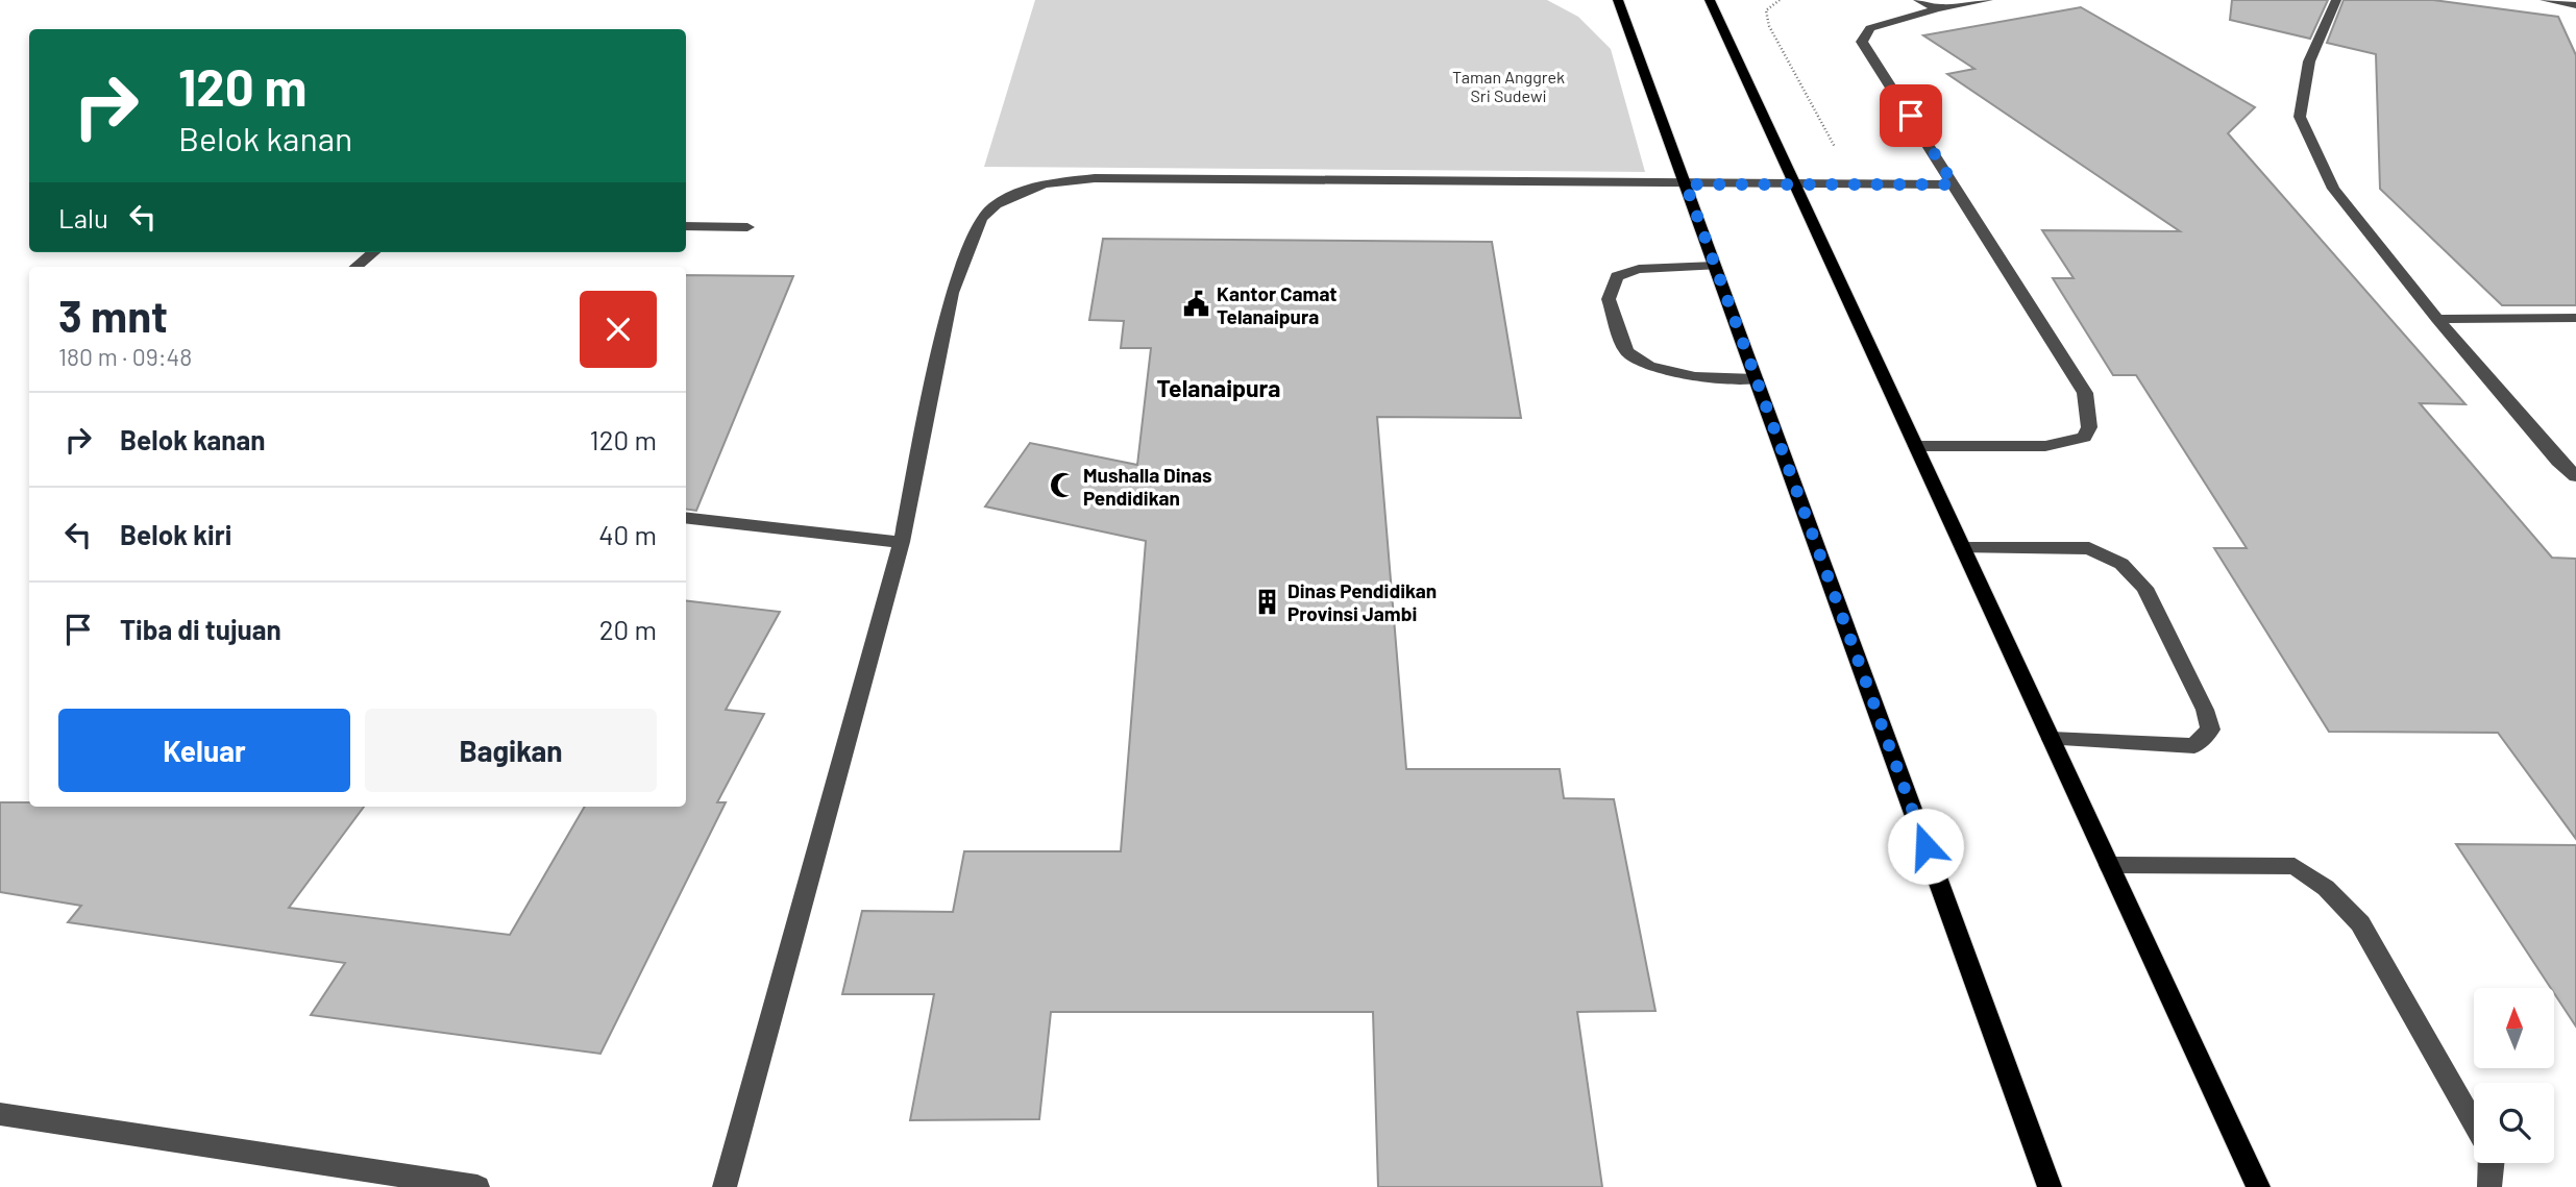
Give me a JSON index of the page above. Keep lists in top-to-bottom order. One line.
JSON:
{"districts":["Telanaipura"],"parks":["Taman Anggrek Sri Sudewi"],"places":{"public building":["Kantor Camat Telanaipura"],"mosque":["Mushalla Dinas Pendidikan"],"building":["Dinas Pendidikan Provinsi Jambi"]},"north":"top","page":{"turn":["120 m","Belok kanan"],"then":"Lalu","heading":["3 mnt","180 m · 09:48"],"list":[{"name":"Belok kanan","value":"120 m"},{"name":"Belok kiri","value":"40 m"},{"name":"Tiba di tujuan","value":"20 m"}],"buttons":["Keluar","Bagikan"]}}
